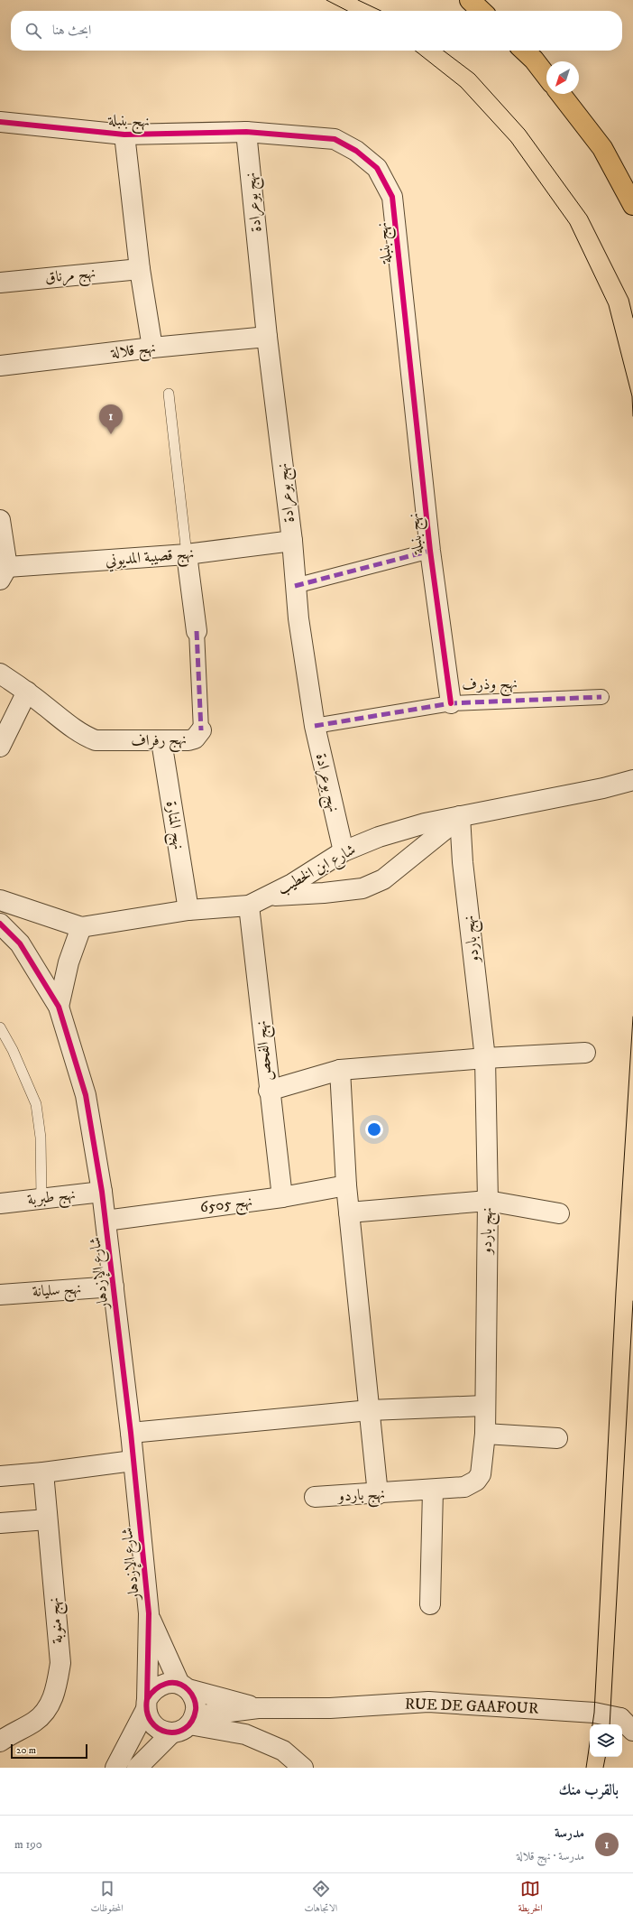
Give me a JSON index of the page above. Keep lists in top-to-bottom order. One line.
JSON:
{"streets":{"street":["نهج بنبلة","نهج بوعرادة","نهج مرناق","نهج قلالة","نهج قصيبة المديوني","نهج وذرف","نهج رفراف","نهج المنارة","شارع ابن الخطيب","نهج باردو","نهج الفحص","نهج طبربة","نهج 6505","شارع الإزدهار","نهج سليانة","نهج منوبة","RUE DE GAAFOUR"]},"crossings":[["نهج بنبلة","نهج بوعرادة"],["نهج بنبلة","نهج وذرف"],["نهج بوعرادة","نهج قلالة"],["نهج بوعرادة","نهج قصيبة المديوني"],["نهج بوعرادة","نهج وذرف"],["نهج بوعرادة","شارع ابن الخطيب"],["نهج قصيبة المديوني","نهج رفراف"],["نهج رفراف","نهج المنارة"],["نهج المنارة","شارع ابن الخطيب"],["شارع ابن الخطيب","نهج باردو"],["شارع ابن الخطيب","نهج الفحص"],["نهج الفحص","نهج 6505"],["نهج طبربة","شارع الإزدهار"],["نهج 6505","شارع الإزدهار"],["شارع الإزدهار","نهج سليانة"]],"scale_bar":"20 m","north":"bottom left","page":{"search":"ابحث هنا","pins":"1","scale":"20 m","heading":"بالقرب منك","list":[{"mark":"1","name":"مدرسة","note":"مدرسة · نهج قلالة","value":"190 m"}],"nav":["الخريطة","الاتجاهات","المحفوظات"]}}
